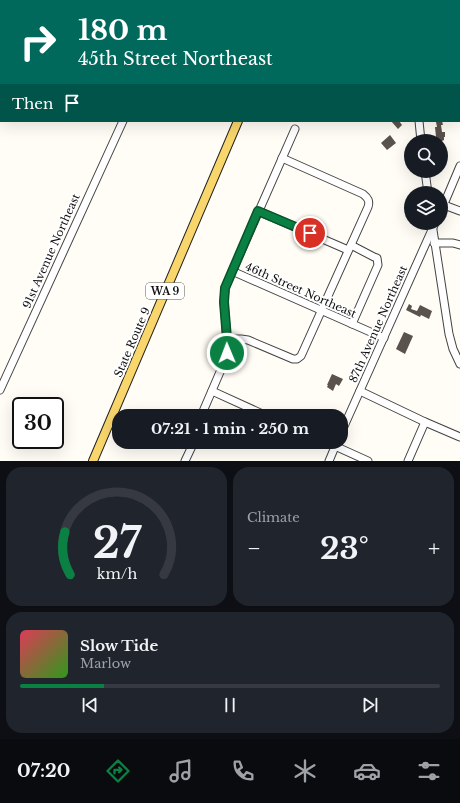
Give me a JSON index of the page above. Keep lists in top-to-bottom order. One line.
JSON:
{"streets":{"main road":["WA 9","State Route 9"],"street":["91st Avenue Northeast","46th Street Northeast","87th Avenue Northeast"]},"crossings":[["46th Street Northeast","87th Avenue Northeast"]],"page":{"turn":["180 m","45th Street Northeast"],"then":"Then","limit":"30","trip":"07:21 · 1 min · 250 m","tile":"Climate","heat":["−","23°","+"],"song":["Slow Tide","Marlow"],"tabs":"07:20","gauge":["27","km/h"]}}
